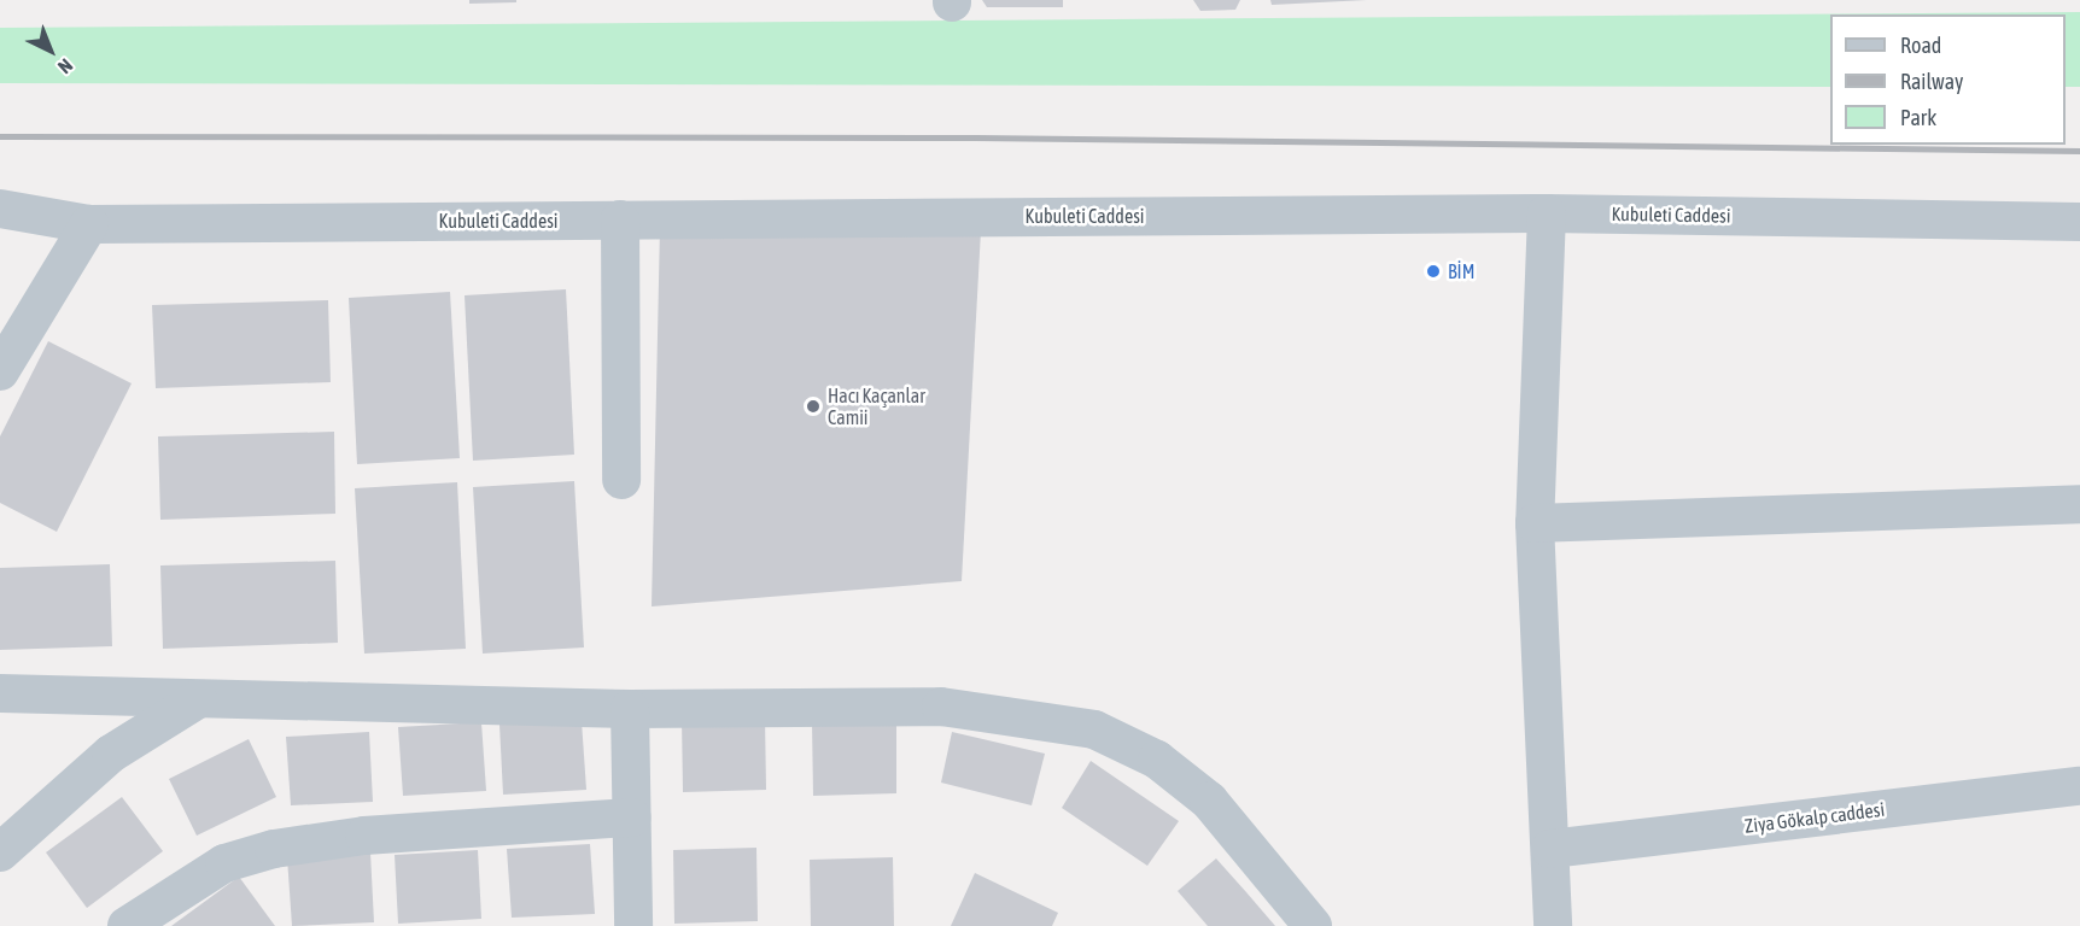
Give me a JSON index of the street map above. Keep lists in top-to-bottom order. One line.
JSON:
{"streets":{"street":["Kubuleti Caddesi","Ziya Gökalp caddesi"]},"places":["BİM","Hacı Kaçanlar Camii"],"legend":["Road","Railway","Park"],"north":"bottom right"}
